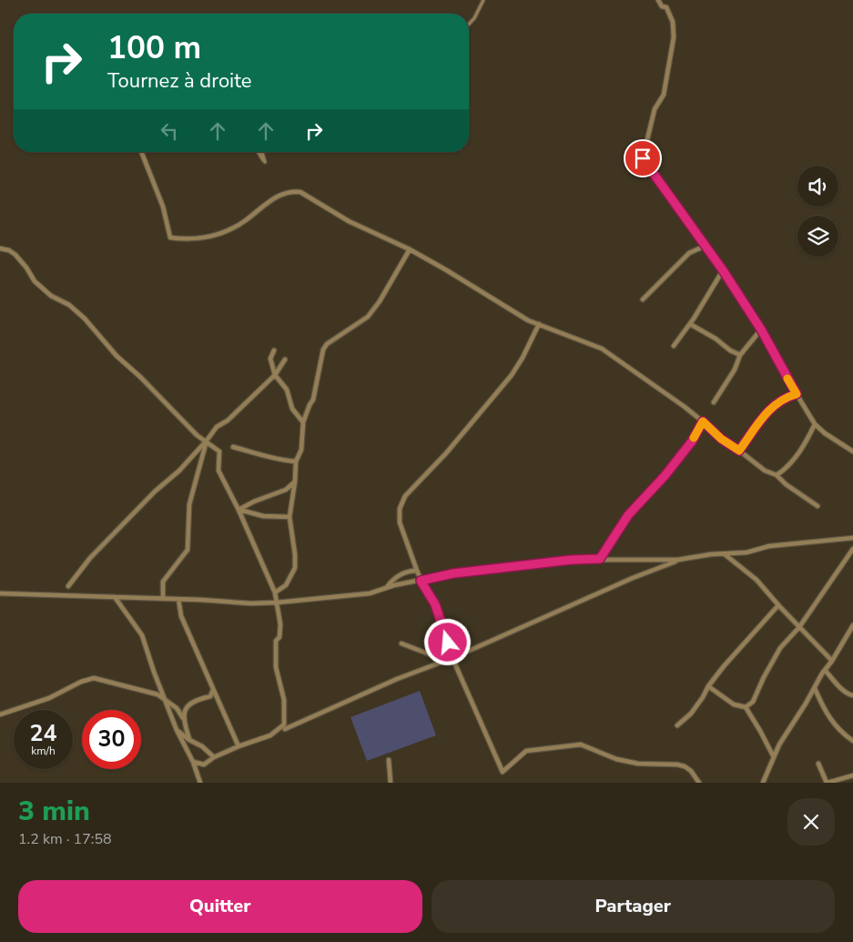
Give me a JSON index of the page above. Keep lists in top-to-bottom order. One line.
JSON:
{"page":{"turn":["100 m","Tournez à droite"],"speed":"24 km/h","limit":"30","heading":["3 min","1.2 km · 17:58"],"buttons":["Quitter","Partager"]}}
